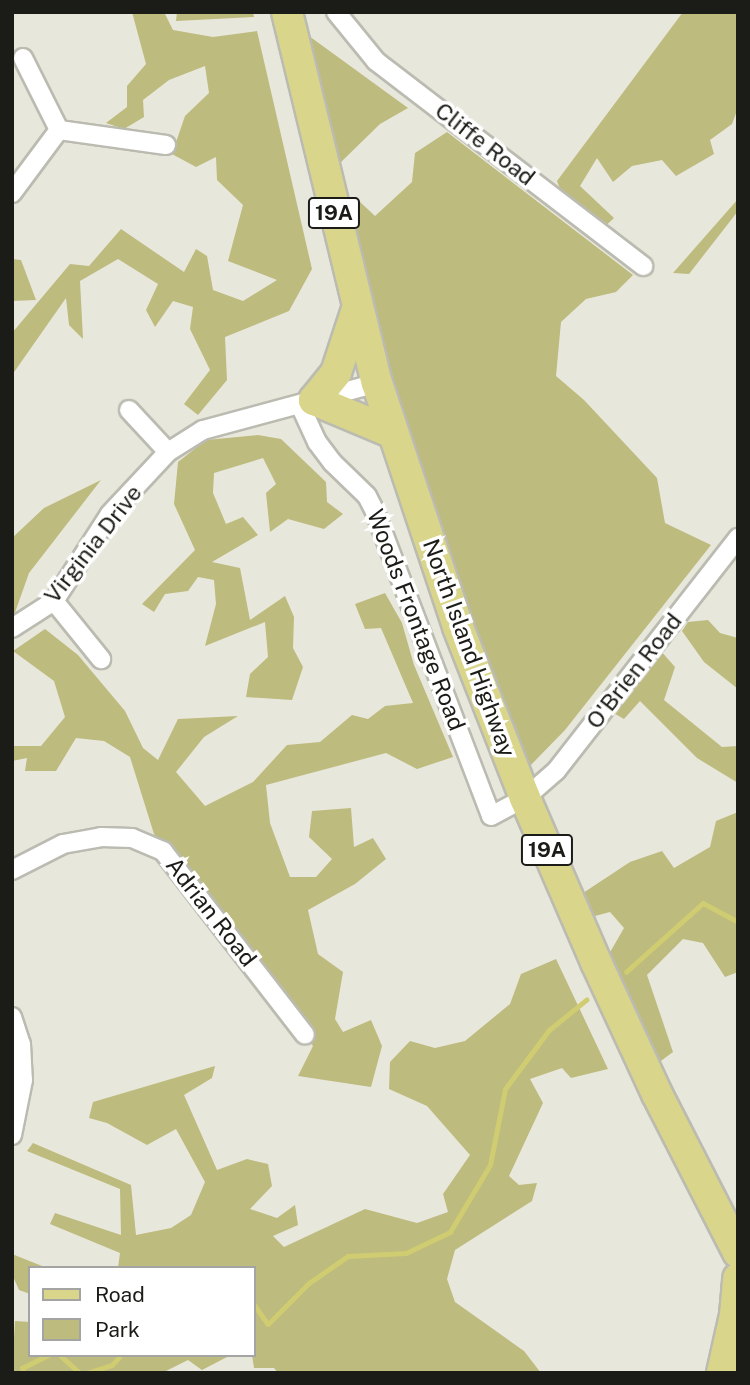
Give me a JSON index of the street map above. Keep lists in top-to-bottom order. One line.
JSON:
{"streets":{"main road":["19A","North Island Highway"],"street":["Cliffe Road","Virginia Drive","Woods Frontage Road","O'Brien Road","Adrian Road"]},"crossings":[["Virginia Drive","Woods Frontage Road"],["Virginia Drive","North Island Highway"],["Woods Frontage Road","North Island Highway"],["Woods Frontage Road","O'Brien Road"],["North Island Highway","O'Brien Road"]],"legend":["Road","Park"]}
